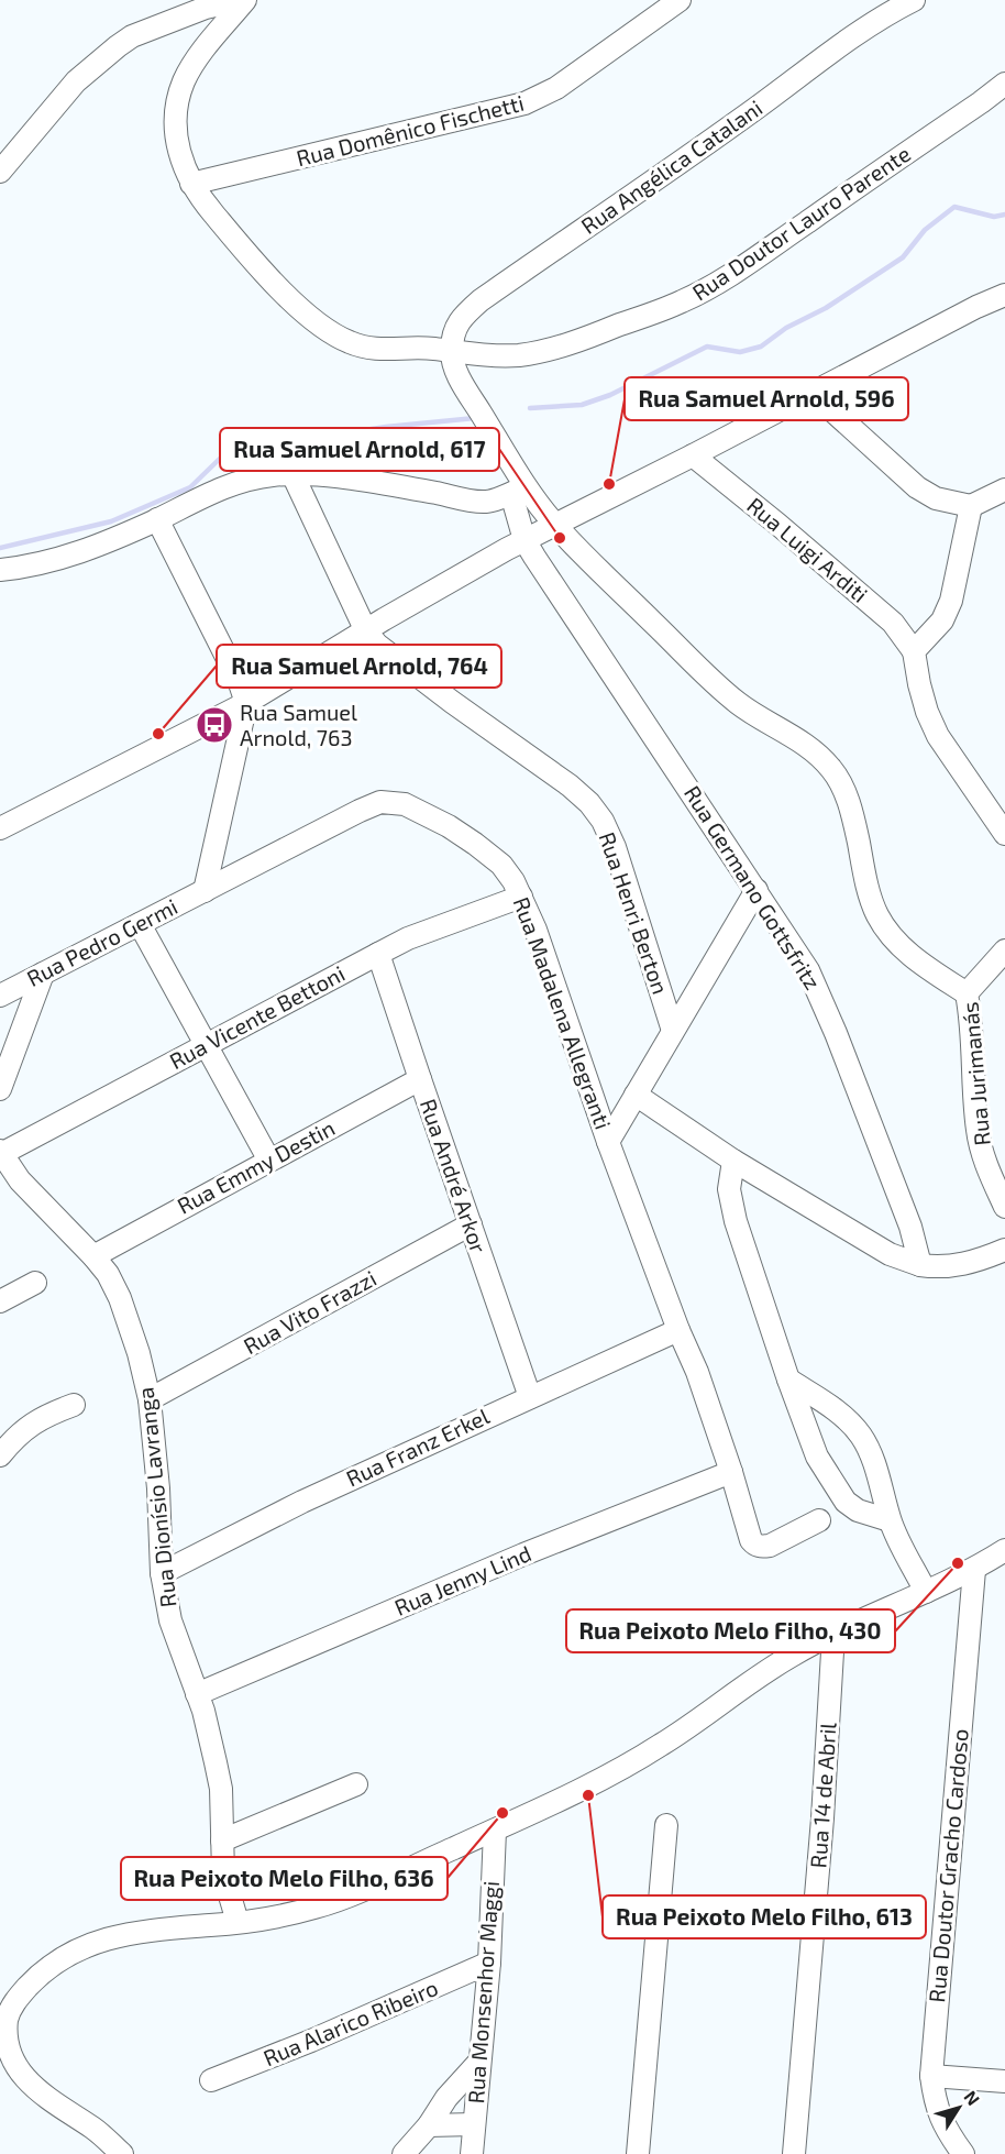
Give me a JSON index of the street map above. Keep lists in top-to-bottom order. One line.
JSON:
{"streets":{"street":["Rua Domênico Fischetti","Rua Angélica Catalani","Rua Doutor Lauro Parente","Rua Luigi Arditi","Rua Germano Gottsfritz","Rua Henri Berton","Rua Pedro Germi","Rua Madalena Allegranti","Rua Vicente Bettoni","Rua Jurimanás","Rua Emmy Destin","Rua André Arkor","Rua Vito Frazzi","Rua Franz Erkel","Rua Dionísio Lavranga","Rua Jenny Lind","Rua 14 de Abril","Rua Doutor Gracho Cardoso","Rua Monsenhor Maggi","Rua Alarico Ribeiro"]},"crossings":[["Rua Domênico Fischetti","Rua Doutor Lauro Parente"],["Rua Angélica Catalani","Rua Doutor Lauro Parente"],["Rua Pedro Germi","Rua Madalena Allegranti"],["Rua Madalena Allegranti","Rua Vicente Bettoni"],["Rua Madalena Allegranti","Rua Franz Erkel"],["Rua Madalena Allegranti","Rua Jenny Lind"],["Rua Vicente Bettoni","Rua André Arkor"],["Rua Vicente Bettoni","Rua Dionísio Lavranga"],["Rua Emmy Destin","Rua André Arkor"],["Rua Emmy Destin","Rua Dionísio Lavranga"],["Rua André Arkor","Rua Vito Frazzi"],["Rua André Arkor","Rua Franz Erkel"],["Rua Vito Frazzi","Rua Dionísio Lavranga"],["Rua Franz Erkel","Rua Dionísio Lavranga"],["Rua Dionísio Lavranga","Rua Jenny Lind"],["Rua Monsenhor Maggi","Rua Alarico Ribeiro"]],"places":{"other":["Rua Samuel Arnold, 596","Rua Samuel Arnold, 617","Rua Samuel Arnold, 764","Rua Peixoto Melo Filho, 430","Rua Peixoto Melo Filho, 613","Rua Peixoto Melo Filho, 636"],"bus stop":["Rua Samuel Arnold, 763"]},"north":"top right"}
